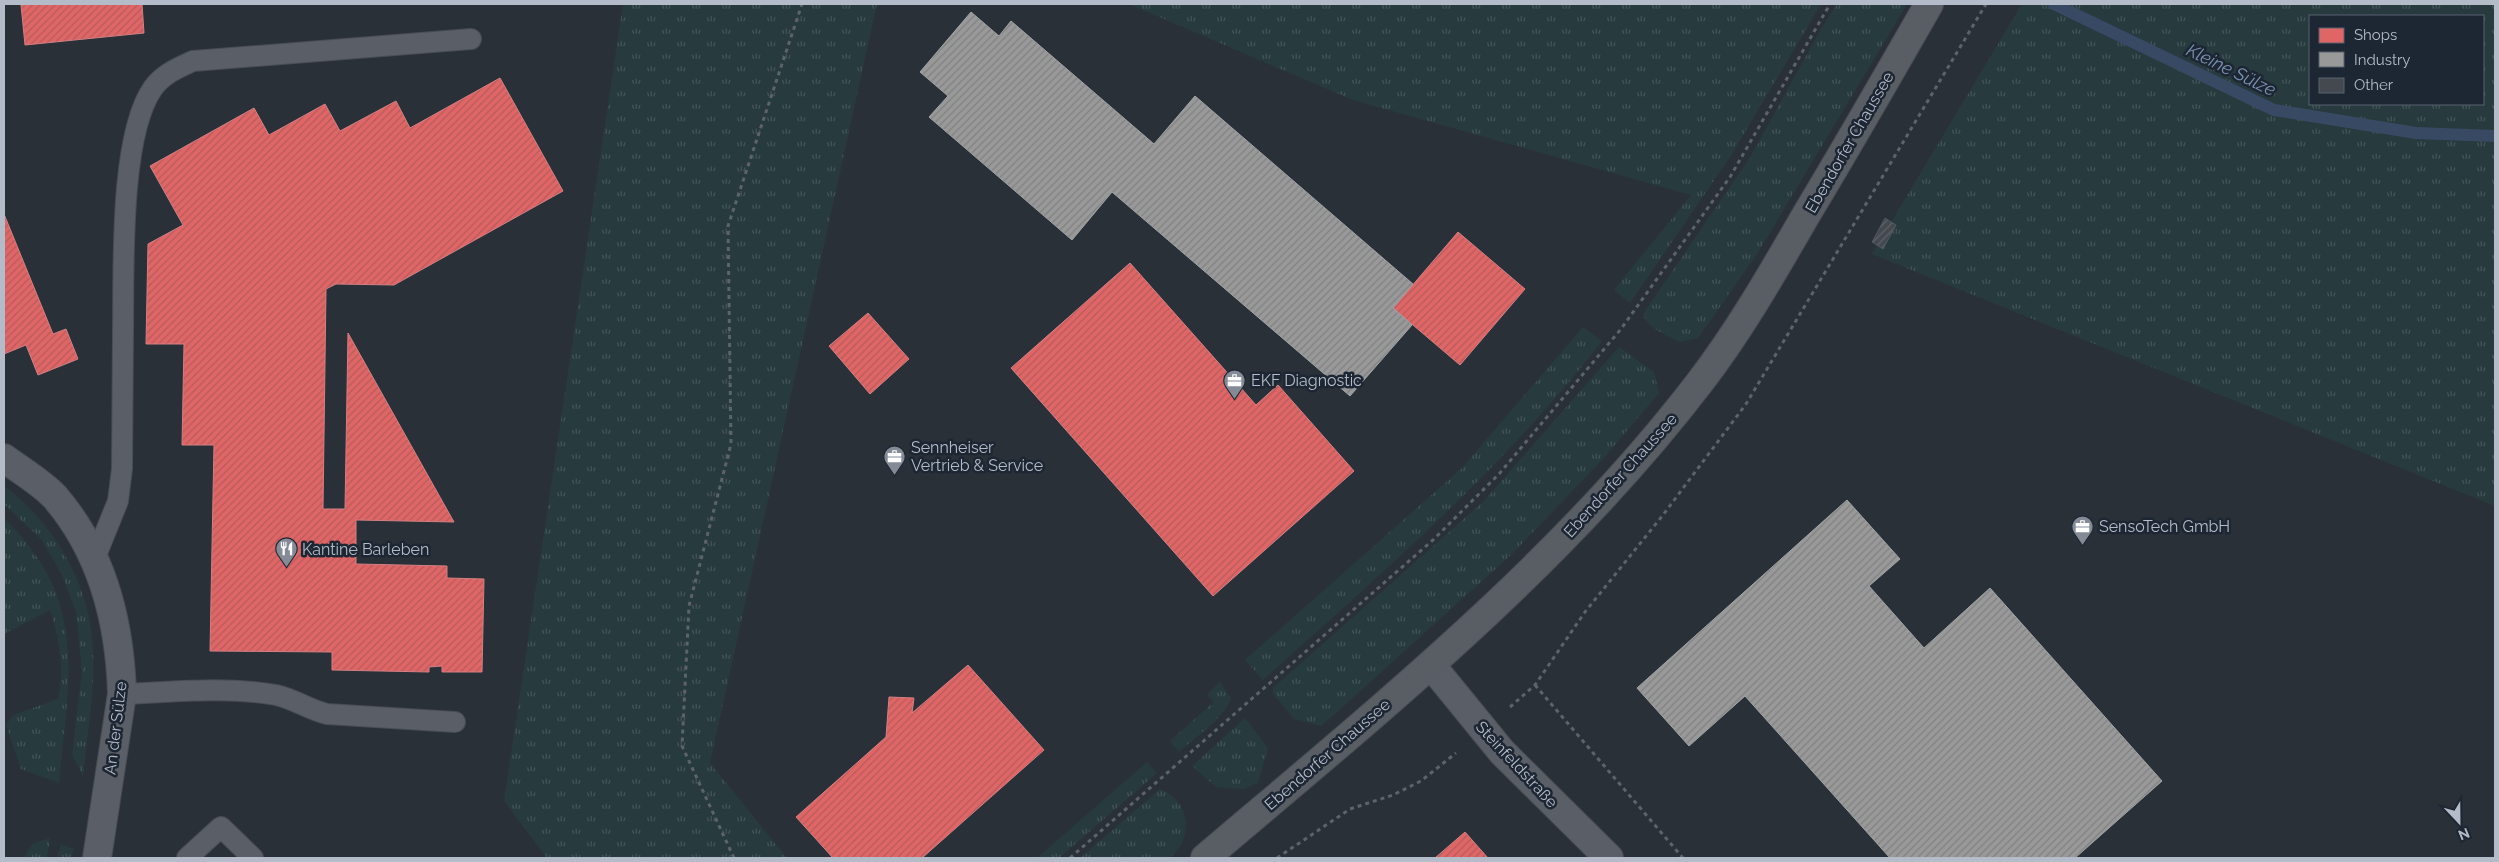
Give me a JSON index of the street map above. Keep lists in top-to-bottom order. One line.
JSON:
{"streets":{"main road":["Ebendorfer Chaussee"],"street":["An der Sülze","Steinfeldstraße"]},"crossings":[["Ebendorfer Chaussee","Steinfeldstraße"]],"water":["Kleine Sülze"],"places":{"office":["EKF Diagnostic","Sennheiser Vertrieb & Service","SensoTech GmbH"],"restaurant":["Kantine Barleben"]},"legend":["Shops","Industry","Other"],"north":"bottom"}
